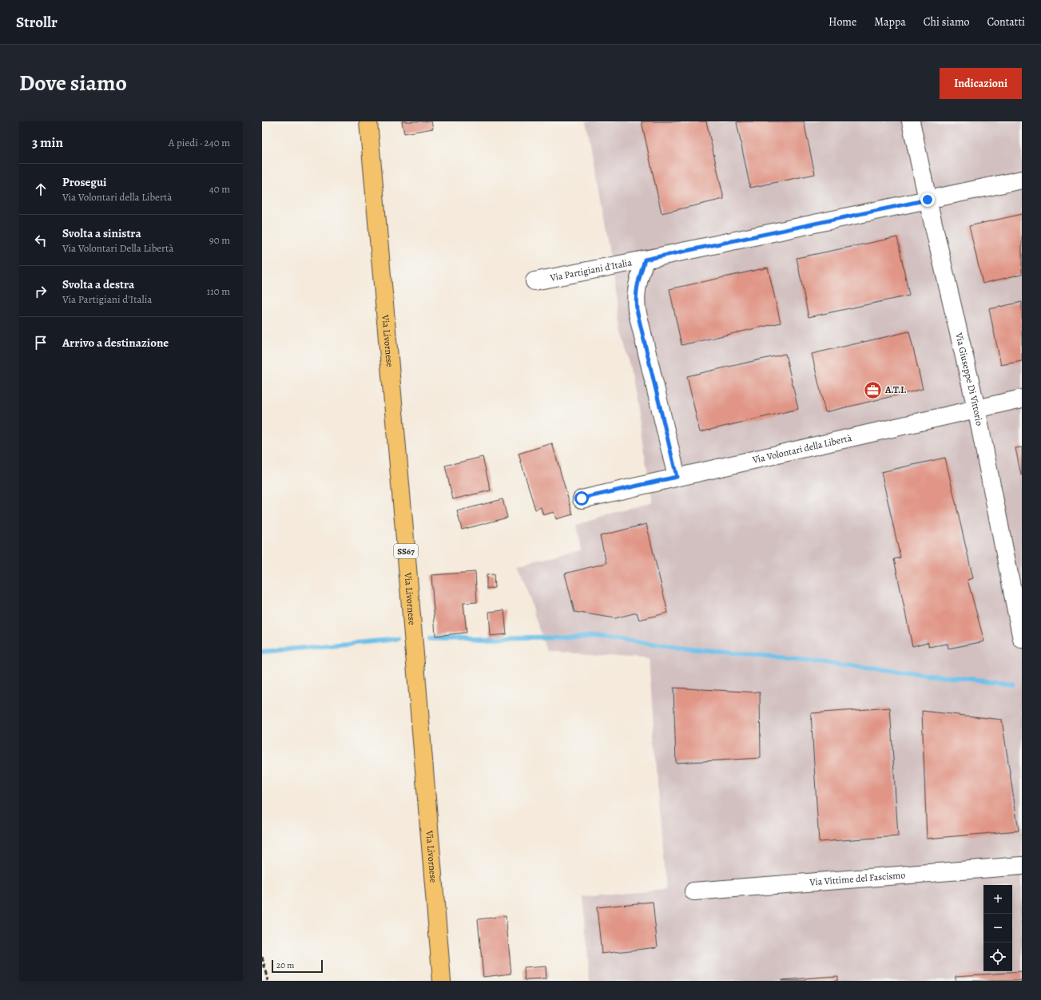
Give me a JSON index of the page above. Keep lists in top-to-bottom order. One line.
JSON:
{"streets":{"main road":["Via Livornese","SS67"],"street":["Via Partigiani d'Italia","Via Giuseppe Di Vittorio","Via Volontari della Libertà","Via Vittime del Fascismo"]},"crossings":[["Via Partigiani d'Italia","Via Giuseppe Di Vittorio"],["Via Giuseppe Di Vittorio","Via Volontari della Libertà"]],"places":{"office":["A.T.I."]},"scale_bar":"20 m","page":{"header":"Strollr","nav":["Home","Mappa","Chi siamo","Contatti"],"title":"Dove siamo","buttons":"Indicazioni","heading":["3 min","A piedi · 240 m"],"list":[["Prosegui","Via Volontari della Libertà","40 m"],["Svolta a sinistra","Via Volontari Della Libertà","90 m"],["Svolta a destra","Via Partigiani d'Italia","110 m"],"Arrivo a destinazione"],"map_buttons":["+","−"],"scale":"20 m"}}
